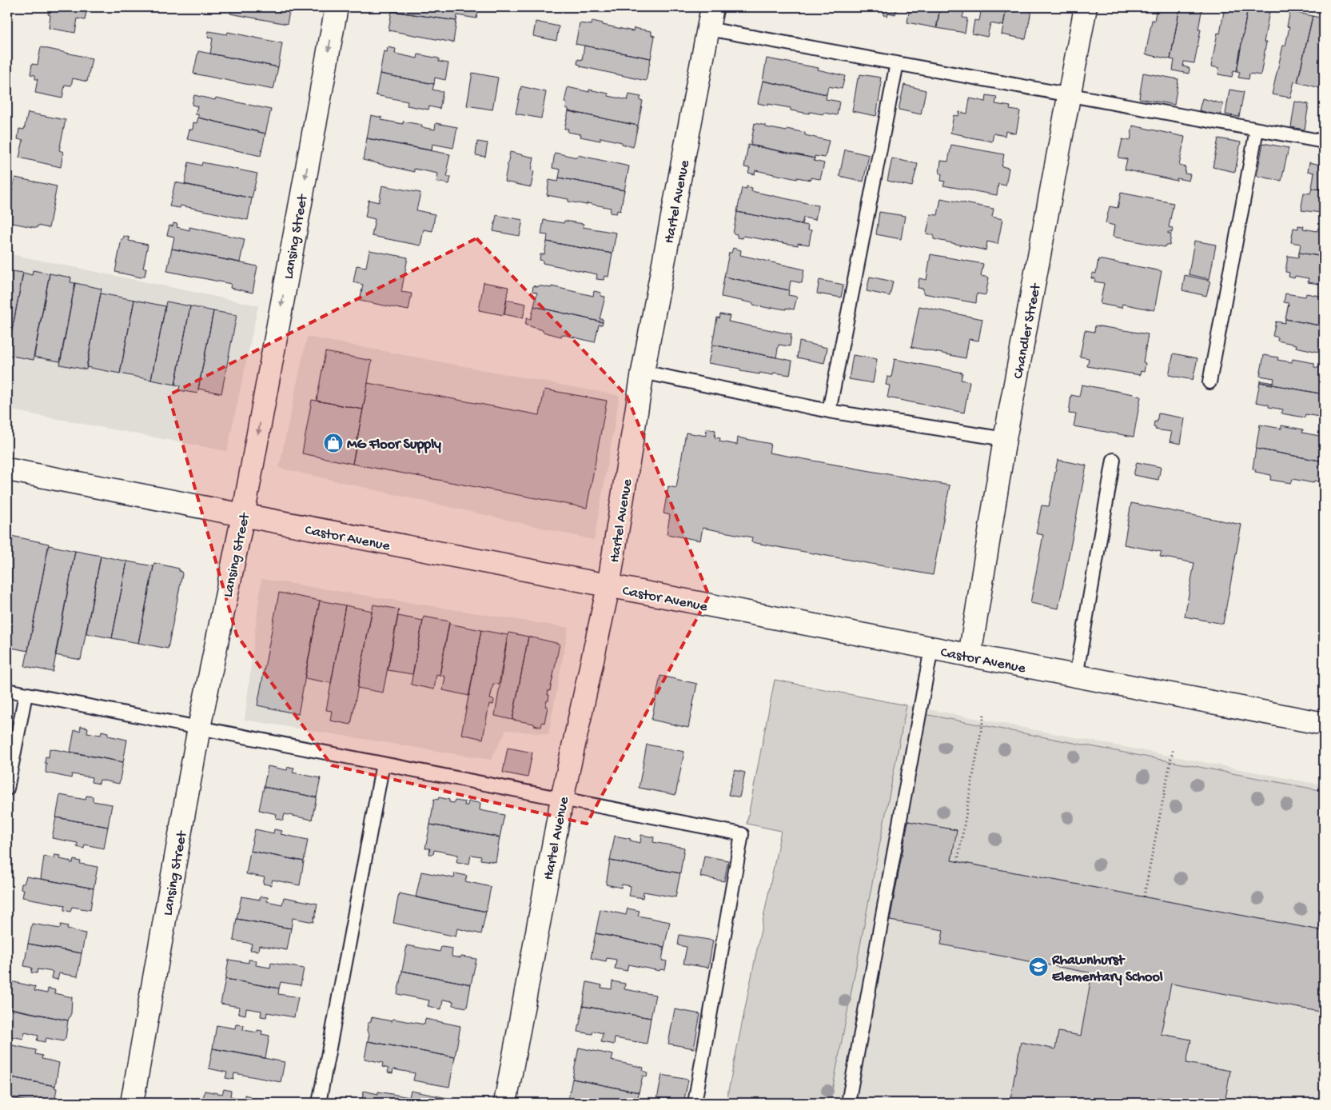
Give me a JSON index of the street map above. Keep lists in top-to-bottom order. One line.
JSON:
{"streets":{"street":["Hartel Avenue","Lansing Street","Chandler Street","Castor Avenue"]},"crossings":[["Hartel Avenue","Castor Avenue"],["Lansing Street","Castor Avenue"],["Chandler Street","Castor Avenue"]],"one_way":["Lansing Street"],"places":{"shop":["MG Floor Supply"],"school or university":["Rhawnhurst Elementary School"]}}
